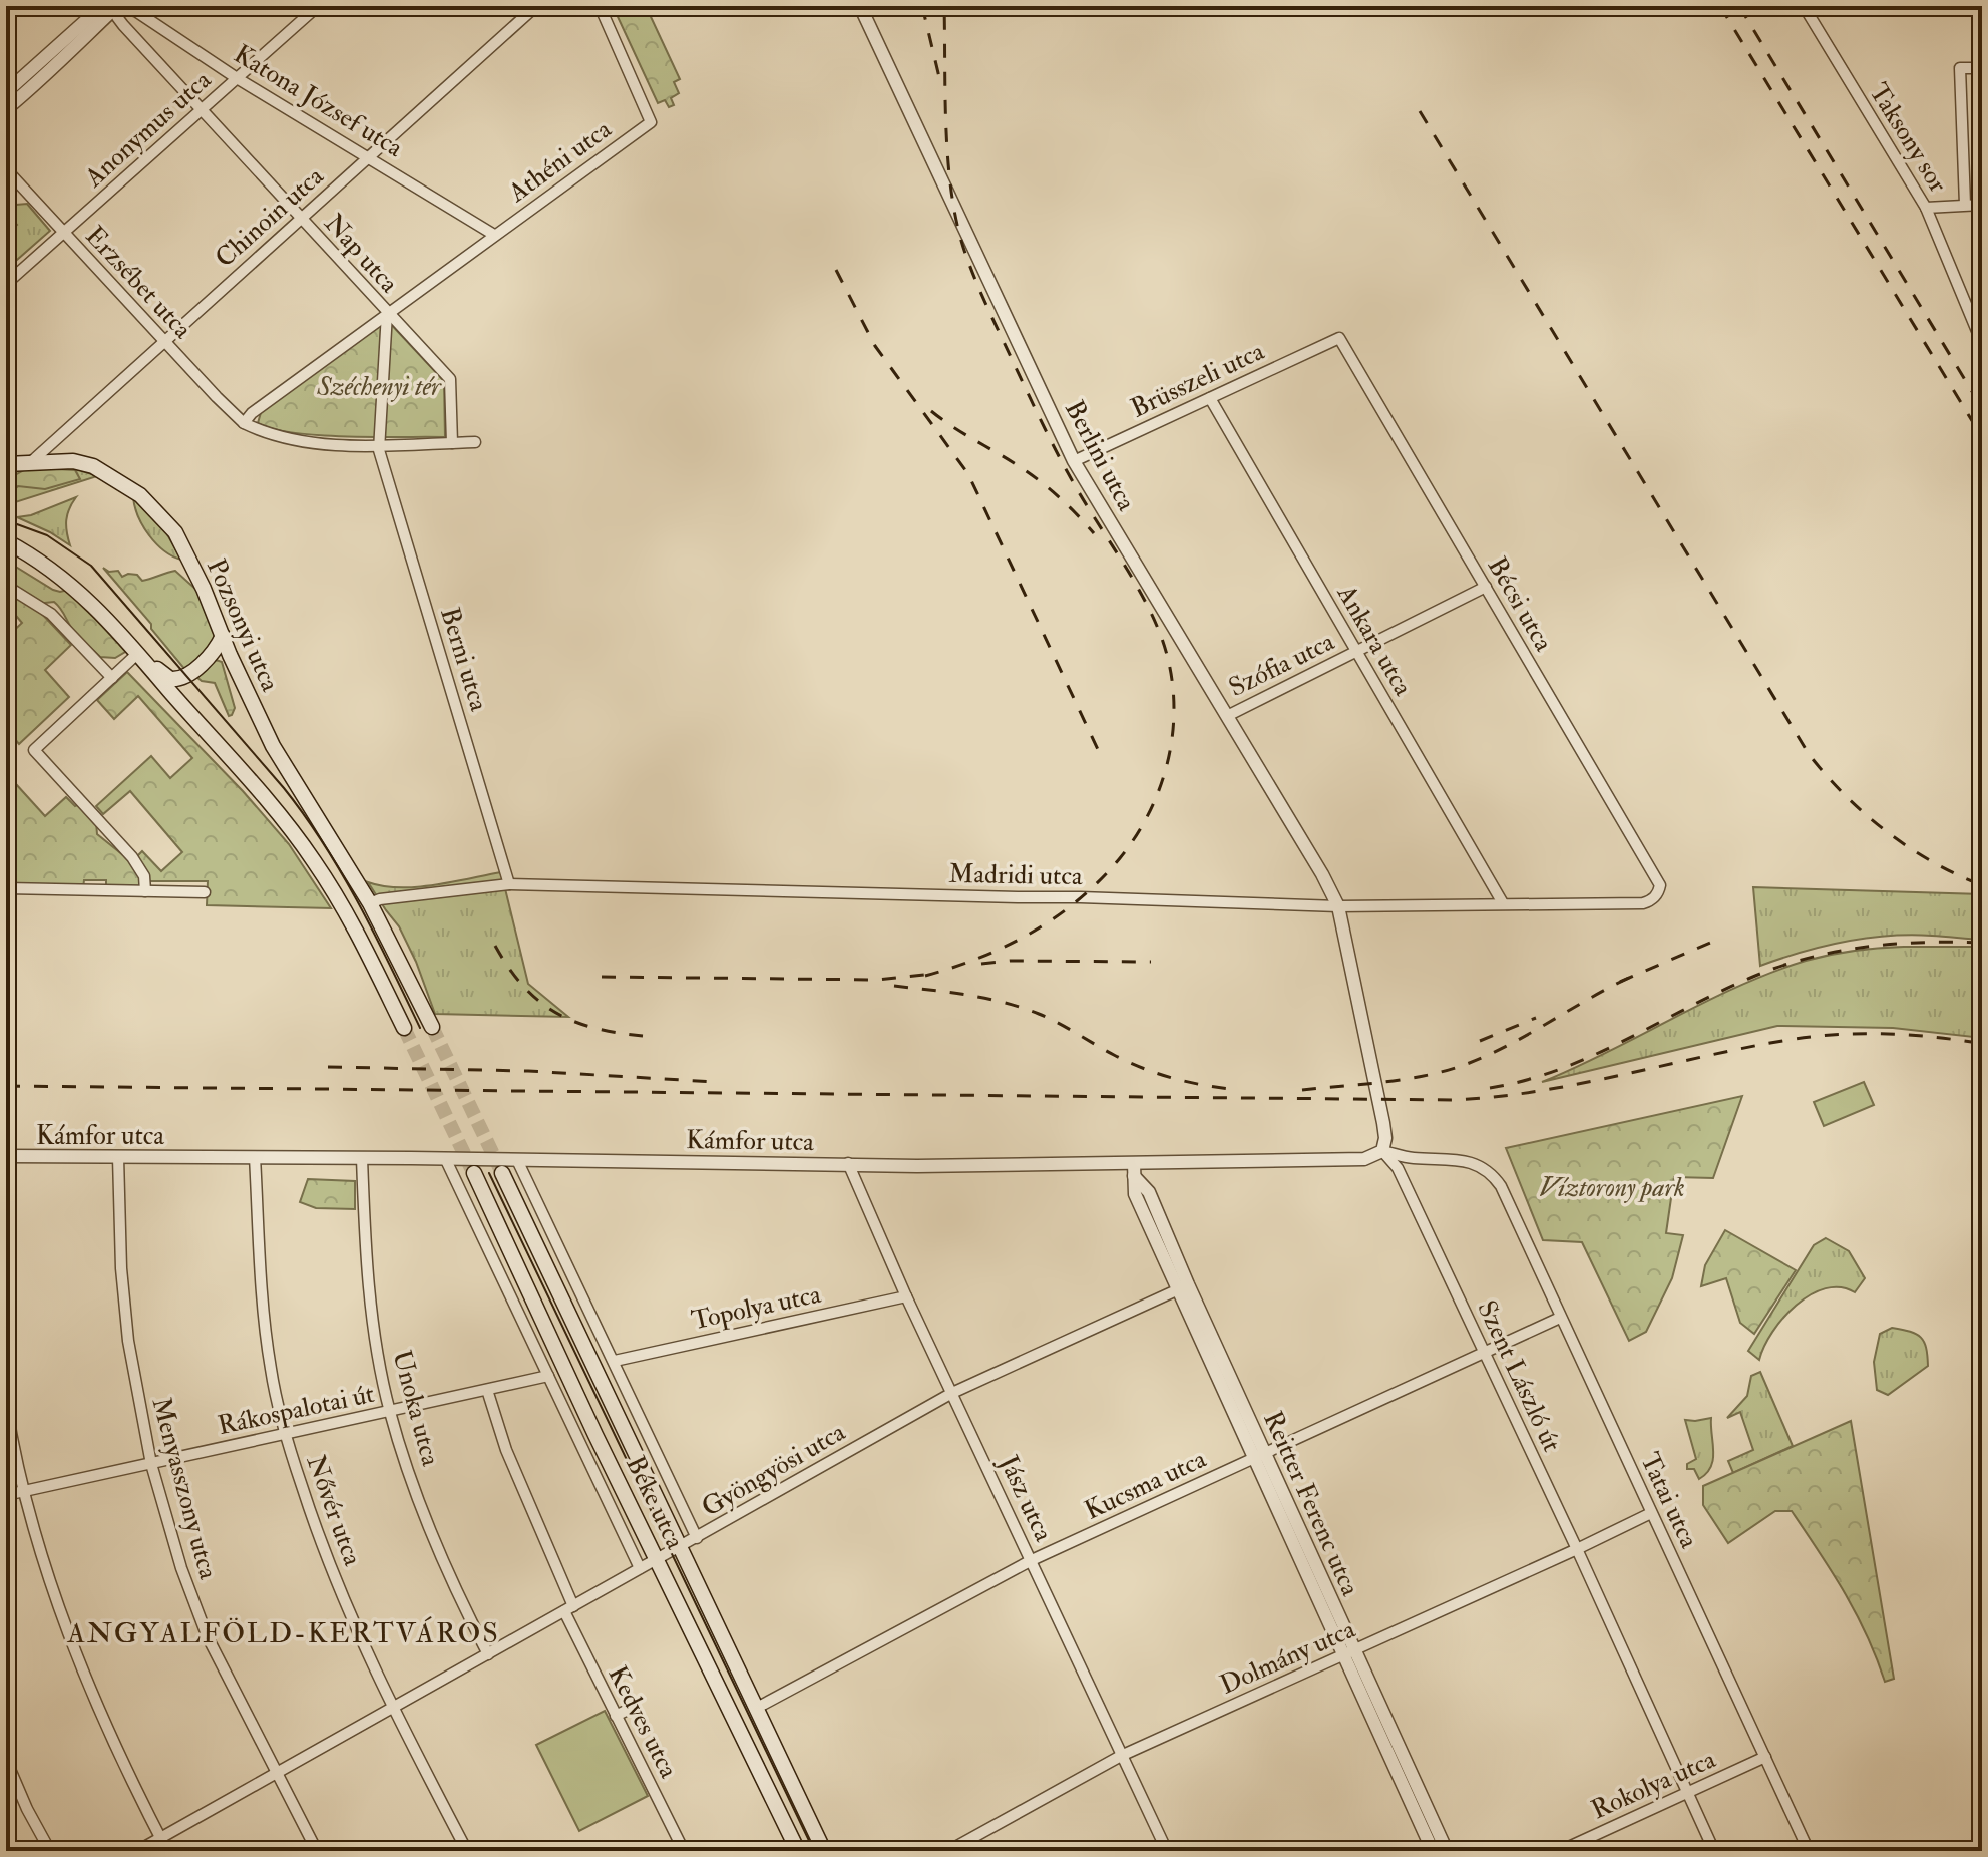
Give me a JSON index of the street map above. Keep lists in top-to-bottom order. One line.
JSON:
{"streets":{"main road":["Pozsonyi utca","Béke utca"],"street":["Katona József utca","Anonymus utca","Taksony sor","Athéni utca","Chinoin utca","Nap utca","Erzsébet utca","Brüsszeli utca","Berlini utca","Bécsi utca","Ankara utca","Berni utca","Szófia utca","Madridi utca","Kámfor utca","Topolya utca","Szent László út","Unoka utca","Rákospalotai út","Gyöngyösi utca","Kucsma utca","Menyasszony utca","Jász utca","Tatai utca","Reitter Ferenc utca","Nővér utca","Dolmány utca","Kedves utca","Rokolya utca"]},"crossings":[["Katona József utca","Anonymus utca"],["Katona József utca","Athéni utca"],["Katona József utca","Chinoin utca"],["Katona József utca","Nap utca"],["Anonymus utca","Nap utca"],["Anonymus utca","Erzsébet utca"],["Chinoin utca","Nap utca"],["Chinoin utca","Erzsébet utca"],["Chinoin utca","Pozsonyi utca"],["Brüsszeli utca","Berlini utca"],["Brüsszeli utca","Bécsi utca"],["Brüsszeli utca","Ankara utca"],["Berlini utca","Szófia utca"],["Berlini utca","Madridi utca"],["Bécsi utca","Szófia utca"],["Bécsi utca","Madridi utca"],["Pozsonyi utca","Madridi utca"],["Ankara utca","Szófia utca"],["Ankara utca","Madridi utca"],["Berni utca","Madridi utca"],["Kámfor utca","Szent László út"],["Kámfor utca","Unoka utca"],["Kámfor utca","Menyasszony utca"],["Kámfor utca","Jász utca"],["Kámfor utca","Tatai utca"],["Kámfor utca","Béke utca"],["Kámfor utca","Reitter Ferenc utca"],["Kámfor utca","Nővér utca"],["Topolya utca","Jász utca"],["Topolya utca","Béke utca"],["Szent László út","Kucsma utca"],["Szent László út","Dolmány utca"],["Szent László út","Rokolya utca"],["Unoka utca","Rákospalotai út"],["Unoka utca","Gyöngyösi utca"],["Rákospalotai út","Menyasszony utca"],["Rákospalotai út","Béke utca"],["Rákospalotai út","Nővér utca"],["Rákospalotai út","Kedves utca"],["Gyöngyösi utca","Menyasszony utca"],["Gyöngyösi utca","Jász utca"],["Gyöngyösi utca","Béke utca"],["Gyöngyösi utca","Reitter Ferenc utca"],["Gyöngyösi utca","Nővér utca"],["Gyöngyösi utca","Kedves utca"],["Kucsma utca","Jász utca"],["Kucsma utca","Tatai utca"],["Kucsma utca","Béke utca"],["Kucsma utca","Reitter Ferenc utca"],["Jász utca","Dolmány utca"],["Tatai utca","Dolmány utca"],["Tatai utca","Rokolya utca"],["Reitter Ferenc utca","Dolmány utca"]],"districts":["ANGYALFÖLD-KERTVÁROS"],"parks":["Széchenyi tér","Víztorony park"]}
